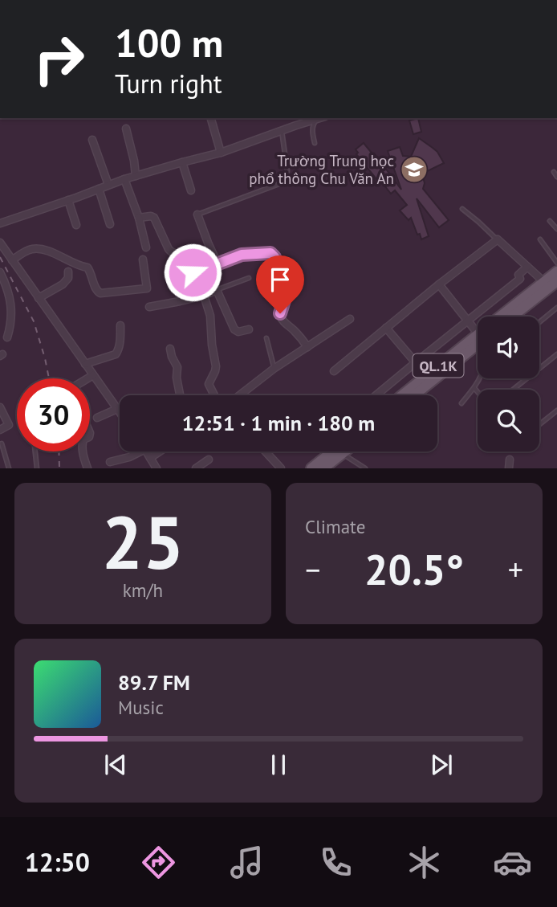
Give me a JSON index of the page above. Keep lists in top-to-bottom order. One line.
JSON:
{"streets":{"main road":["QL.1K"]},"places":{"school or university":["Trường Trung học phổ thông Chu Văn An"]},"page":{"turn":["100 m","Turn right"],"limit":"30","trip":"12:51 · 1 min · 180 m","tile":[["25","km/h"],"Climate"],"heat":["−","20.5°","+"],"song":["89.7 FM","Music"],"tabs":"12:50"}}
